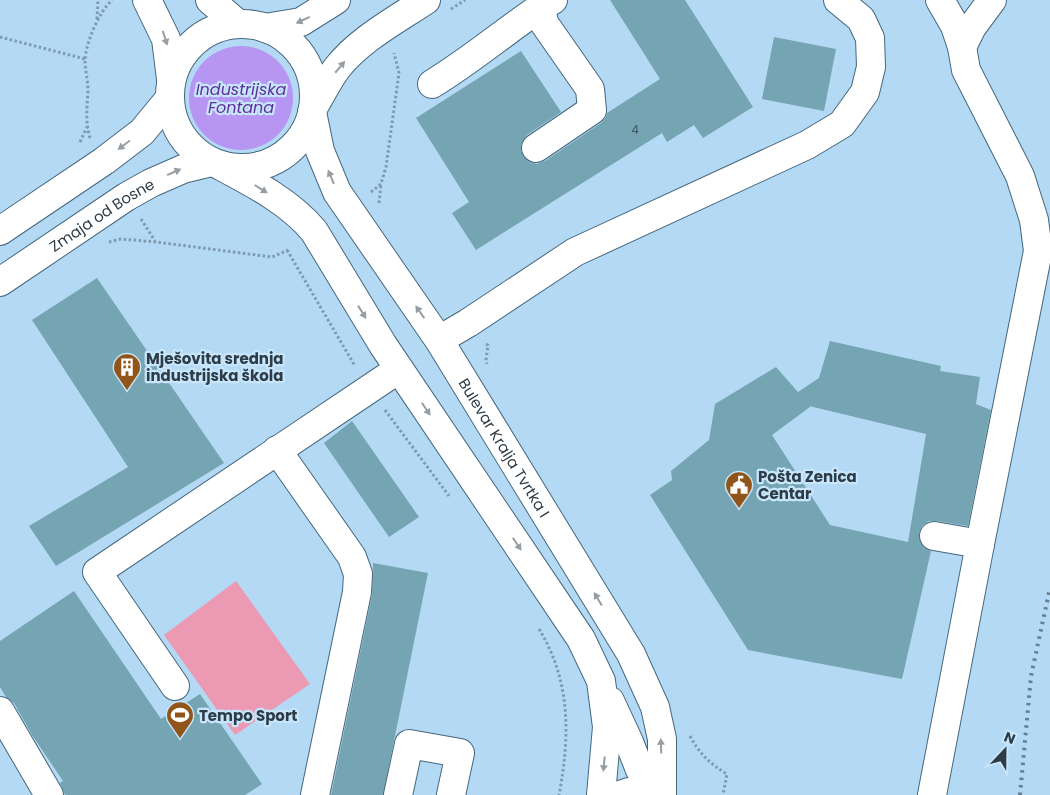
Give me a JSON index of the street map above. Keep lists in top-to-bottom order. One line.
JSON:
{"streets":{"street":["Zmaja od Bosne","Bulevar Kralja Tvrtka I"]},"crossings":[["Zmaja od Bosne","Bulevar Kralja Tvrtka I"]],"water":["Industrijska Fontana"],"places":{"building":["Mješovita srednja industrijska škola"],"public building":["Pošta Zenica Centar"],"sports":["Tempo Sport"]},"house_numbers":["4"],"north":"top"}
